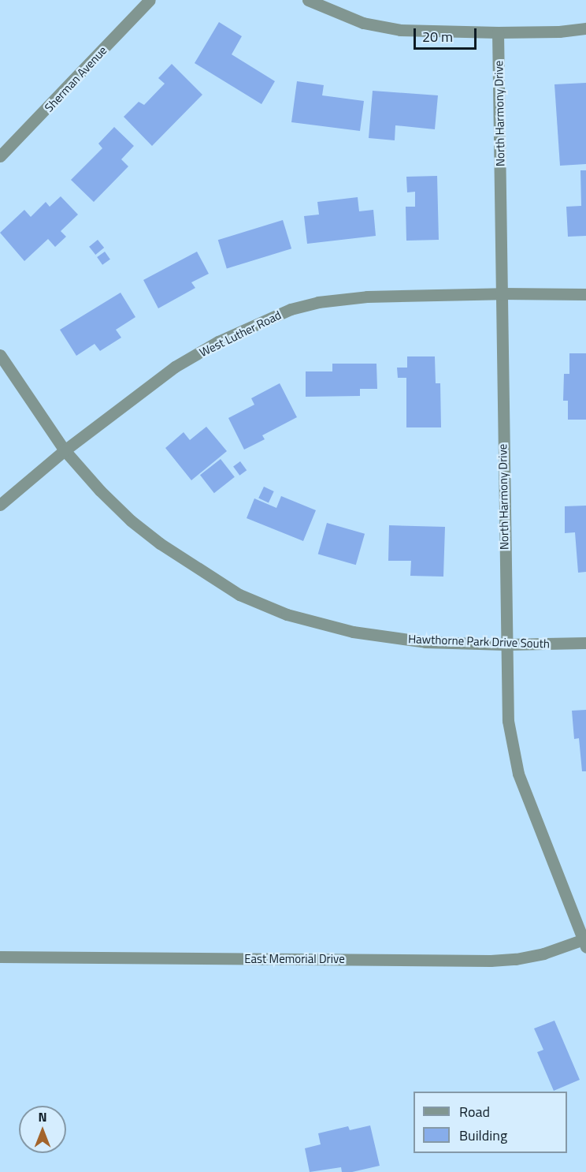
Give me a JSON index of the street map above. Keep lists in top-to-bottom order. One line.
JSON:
{"streets":{"street":["Sherman Avenue","North Harmony Drive","West Luther Road","Hawthorne Park Drive South","East Memorial Drive"]},"crossings":[["North Harmony Drive","West Luther Road"],["North Harmony Drive","Hawthorne Park Drive South"],["North Harmony Drive","East Memorial Drive"],["West Luther Road","Hawthorne Park Drive South"]],"legend":["Road","Building"],"scale_bar":"20 m","north":"top"}
